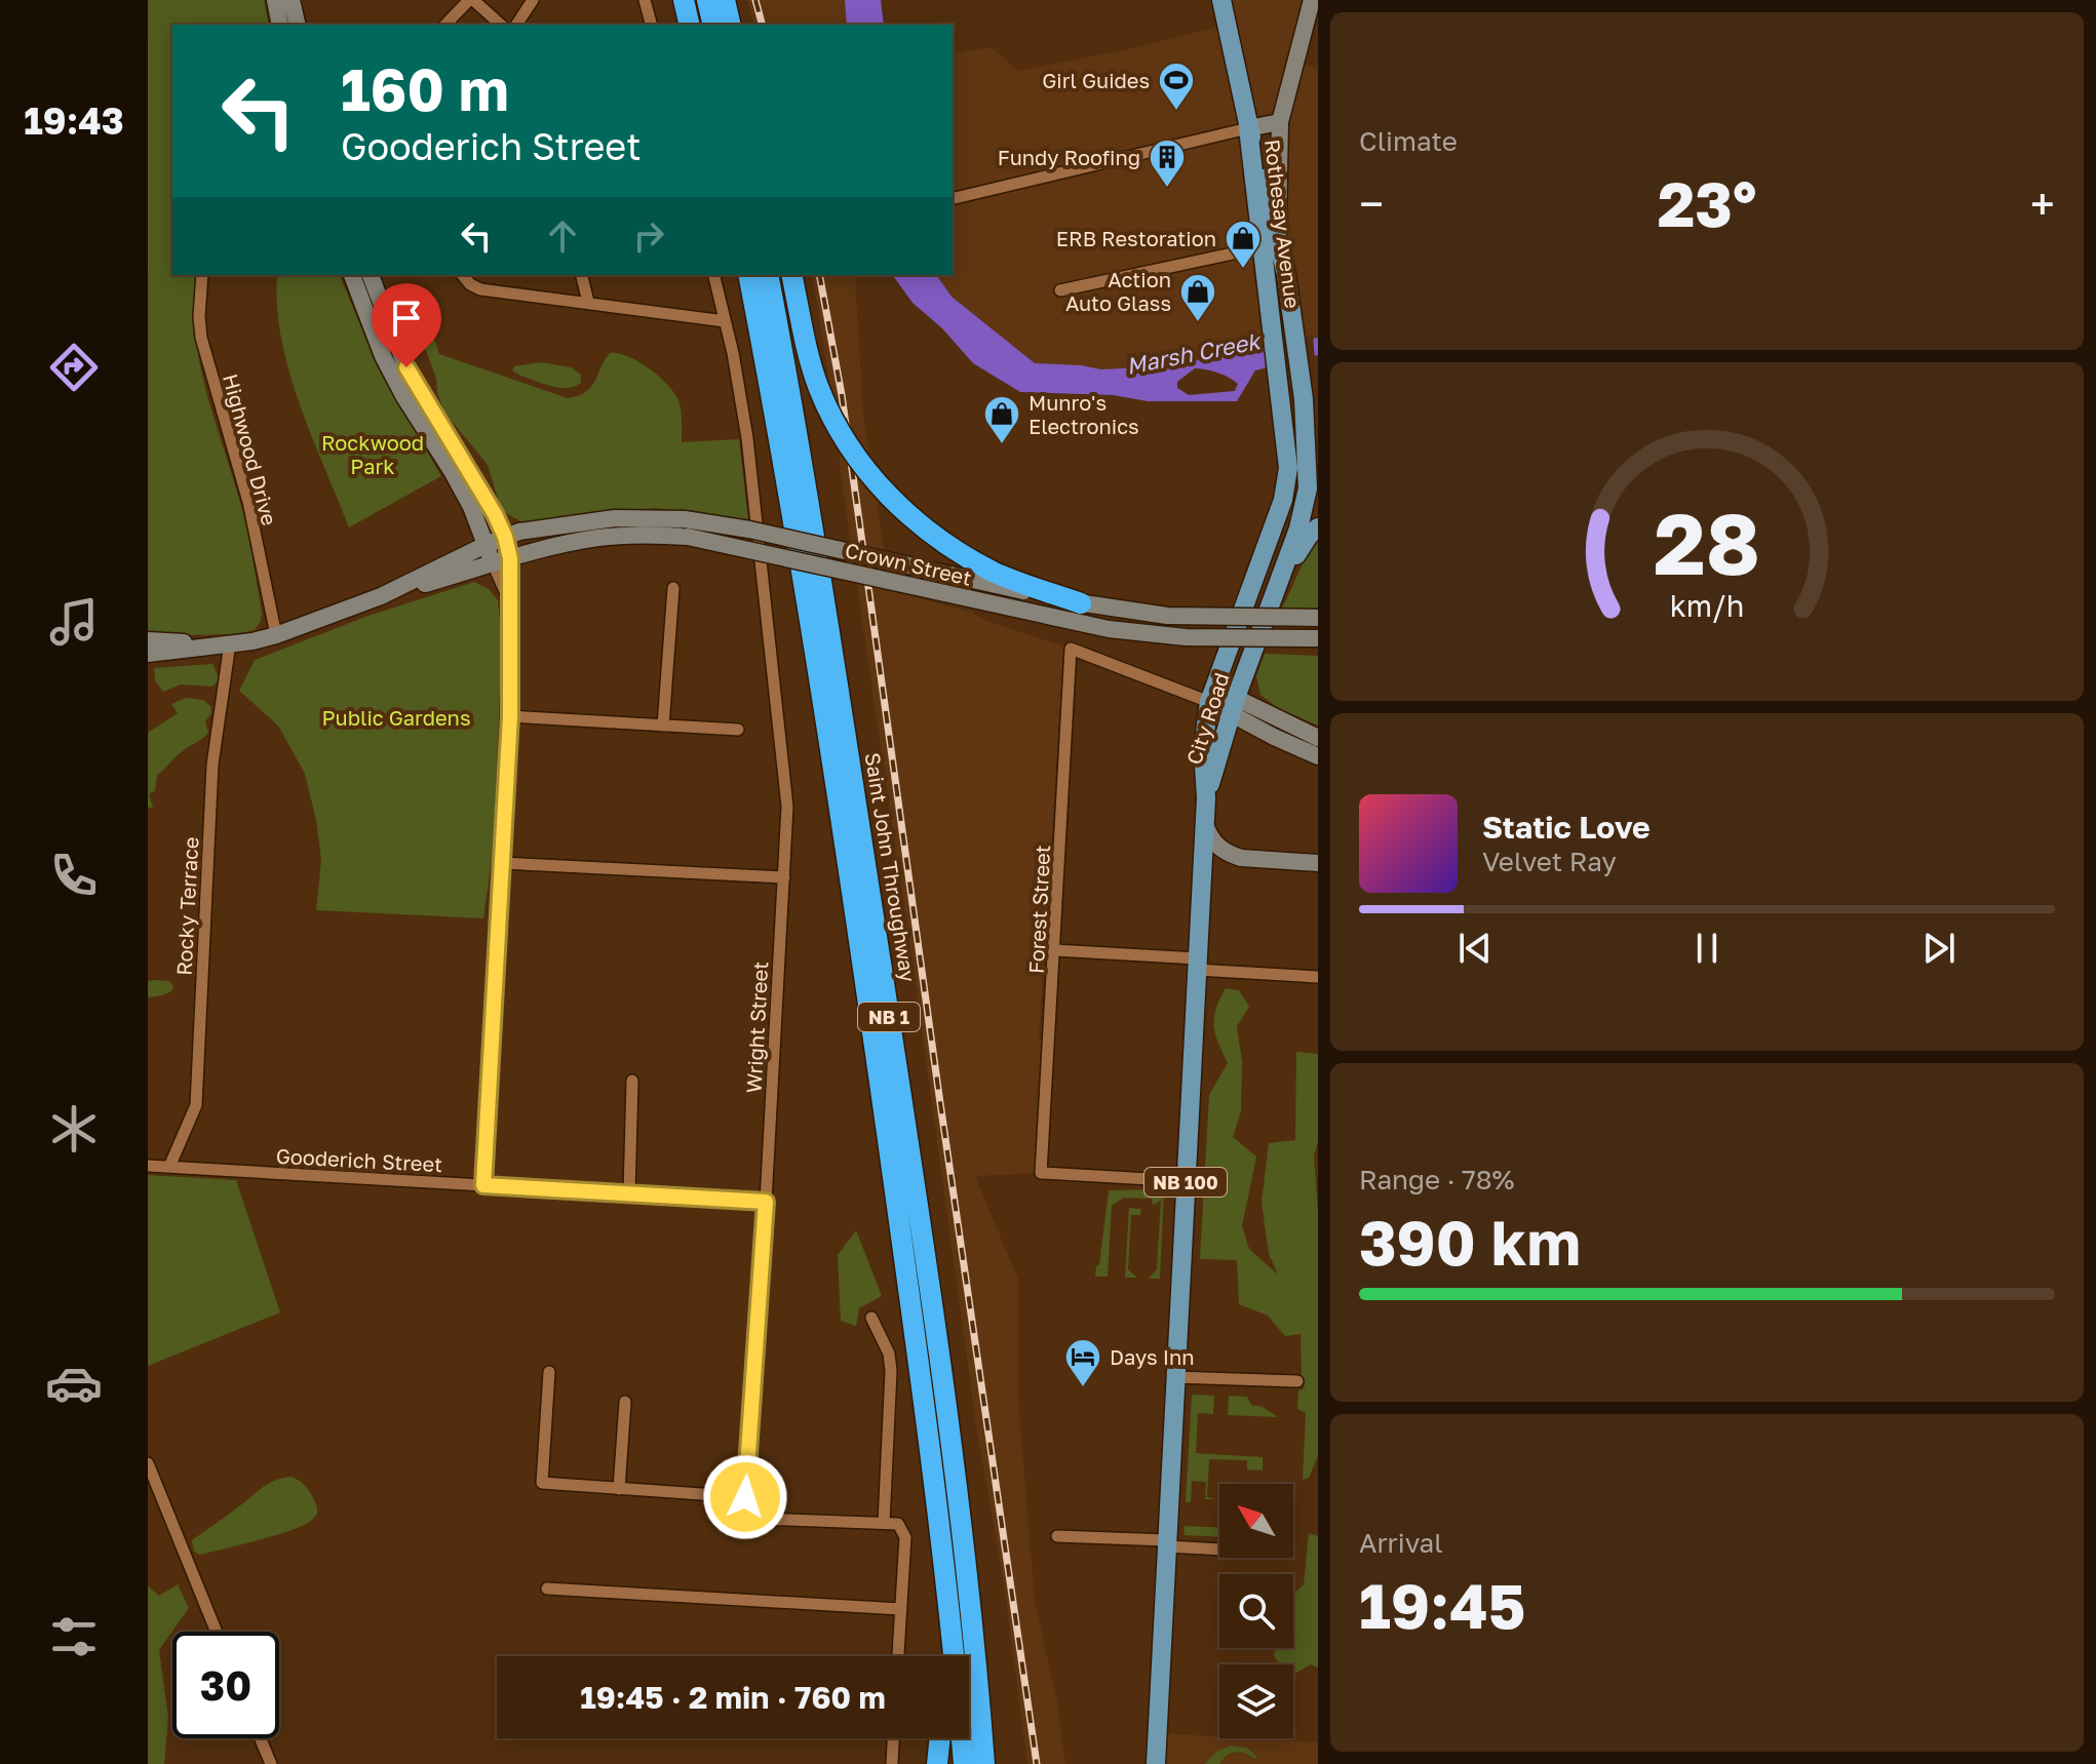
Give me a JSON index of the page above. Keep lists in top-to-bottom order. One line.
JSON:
{"streets":{"highway":["Saint John Throughway","NB 1"],"main road":["Rothesay Avenue","Crown Street","City Road","NB 100"],"street":["Highwood Drive","Rocky Terrace","Forest Street","Wright Street","Gooderich Street"]},"crossings":[["Rothesay Avenue","City Road"],["Rothesay Avenue","NB 100"],["City Road","Forest Street"],["City Road","NB 100"],["Rocky Terrace","Gooderich Street"],["Forest Street","NB 100"],["Wright Street","Gooderich Street"]],"water":["Marsh Creek"],"parks":["Rockwood Park","Public Gardens"],"places":{"sports":["Girl Guides"],"building":["Fundy Roofing"],"shop":["ERB Restoration","Action Auto Glass","Munro's Electronics"],"hotel":["Days Inn"]},"north":"top left","page":{"tabs":"19:43","tile":["Climate",["Range · 78%","390 km"],["Arrival","19:45"]],"turn":["160 m","Gooderich Street"],"heat":["−","23°","+"],"song":["Static Love","Velvet Ray"],"limit":"30","trip":"19:45 · 2 min · 760 m","gauge":["28","km/h"]}}
